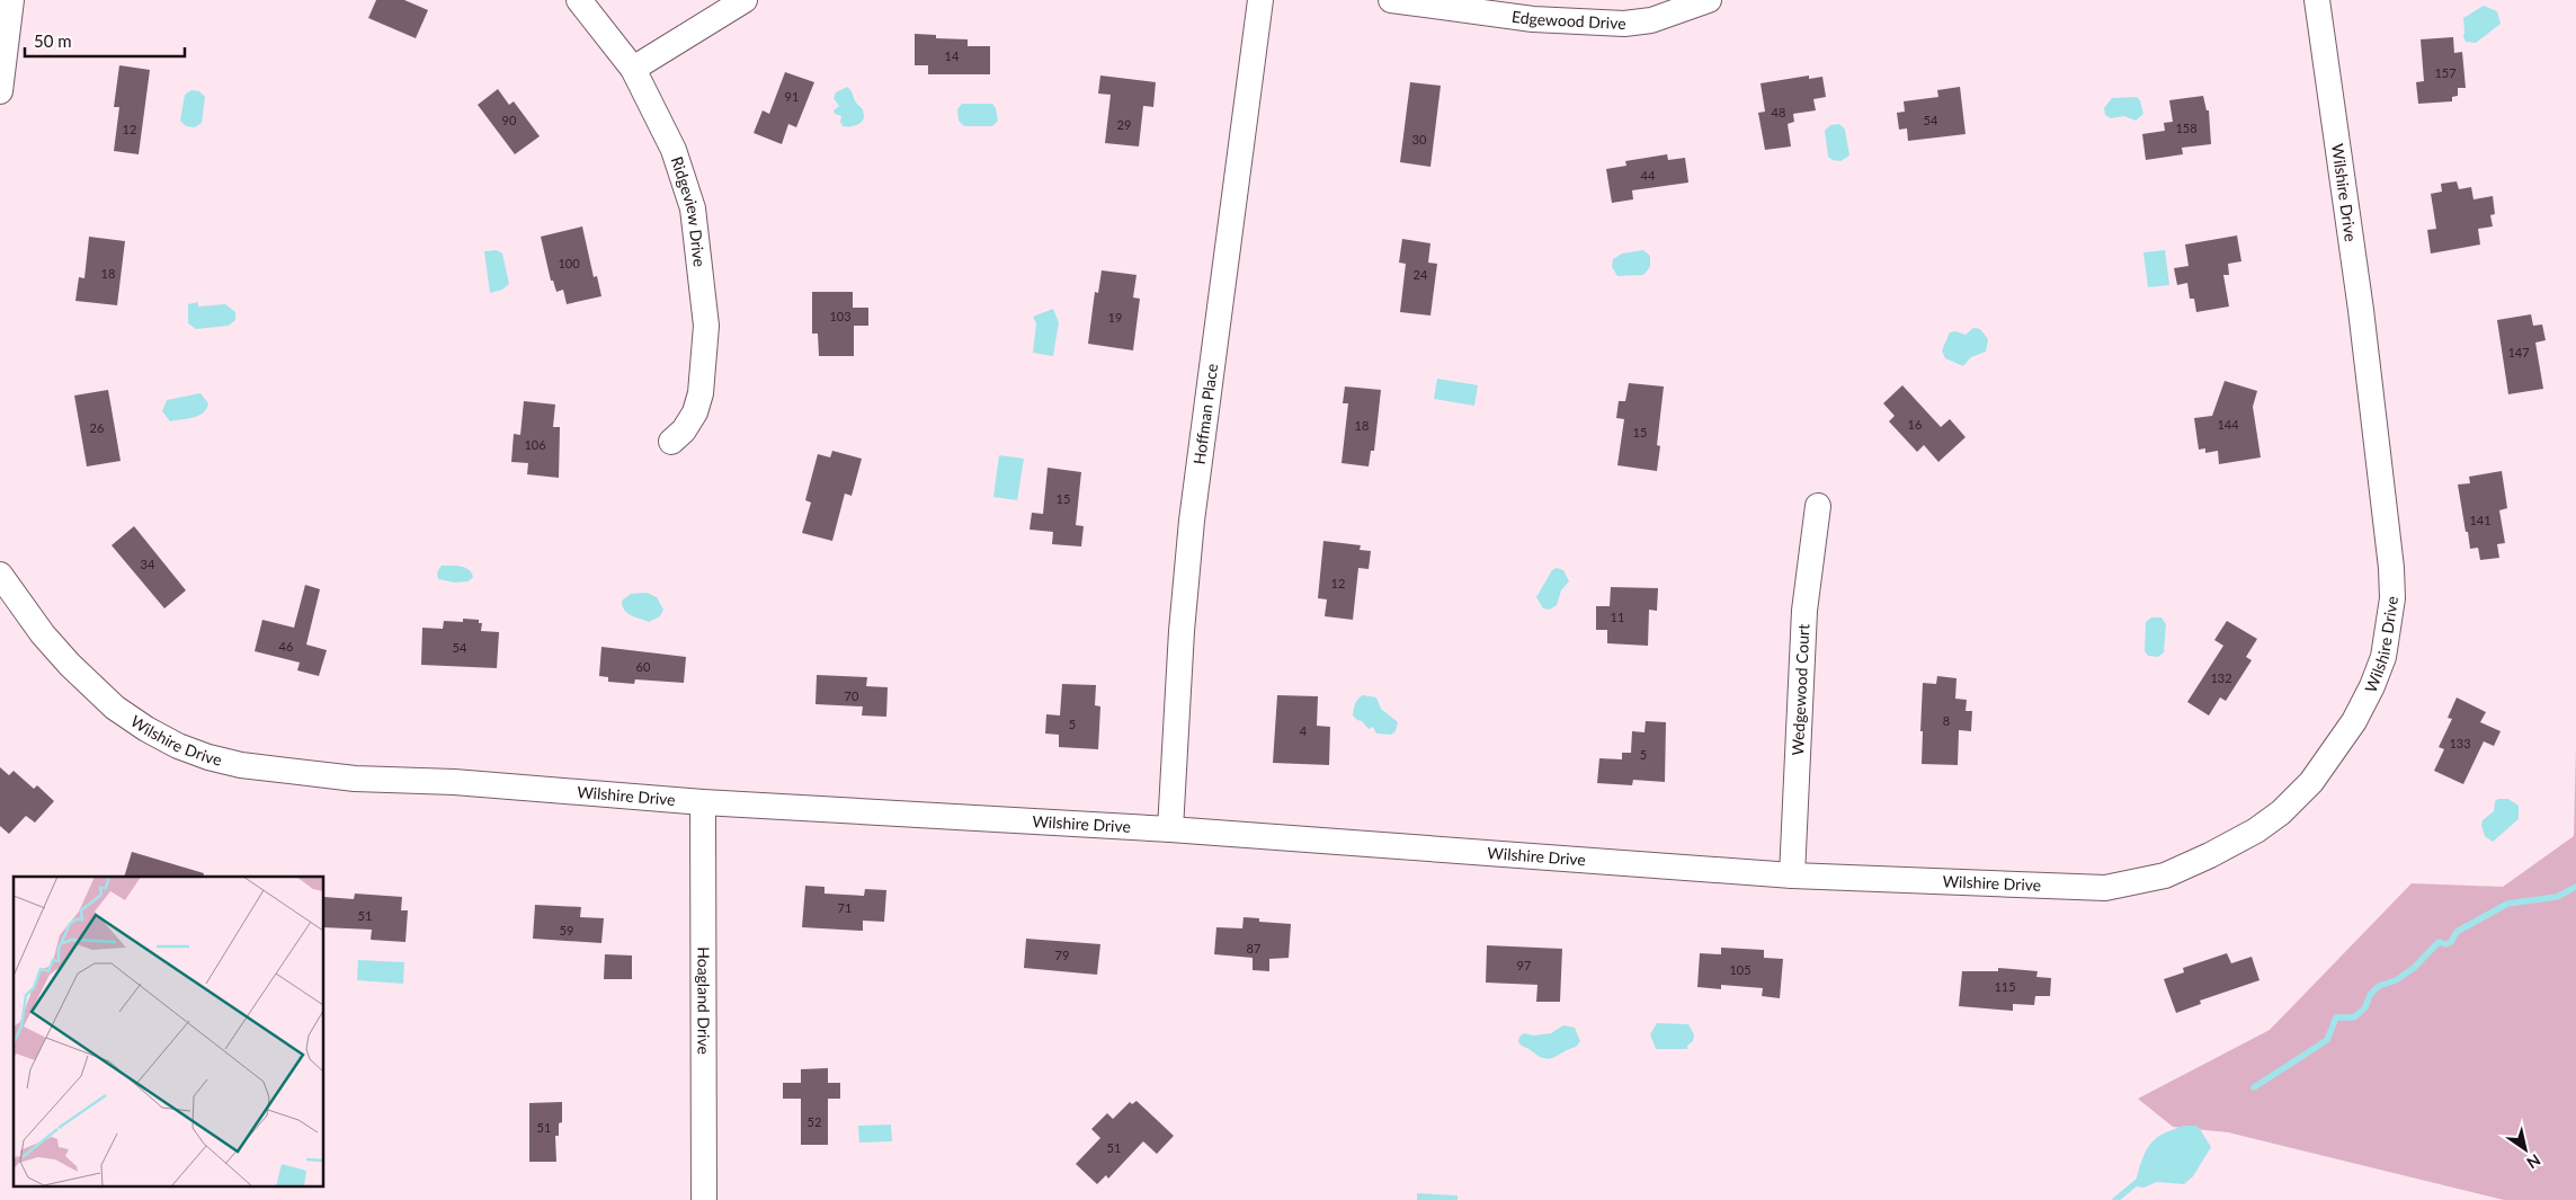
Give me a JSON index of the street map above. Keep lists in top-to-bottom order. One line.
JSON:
{"streets":{"street":["Edgewood Drive","Wilshire Drive","Ridgeview Drive","Hoffman Place","Wedgewood Court","Hoagland Drive"]},"crossings":[["Wilshire Drive","Hoffman Place"],["Wilshire Drive","Wedgewood Court"],["Wilshire Drive","Hoagland Drive"]],"house_numbers":["14","157","91","48","90","54","29","158","12","30","44","100","18","24","103","19","147","16","144","18","26","15","106","15","141","34","12","11","46","54","60","132","70","8","5","4","133","5","71","51","59","87","79","97","105","115","52","51","51"],"scale_bar":"50 m","north":"bottom right"}
